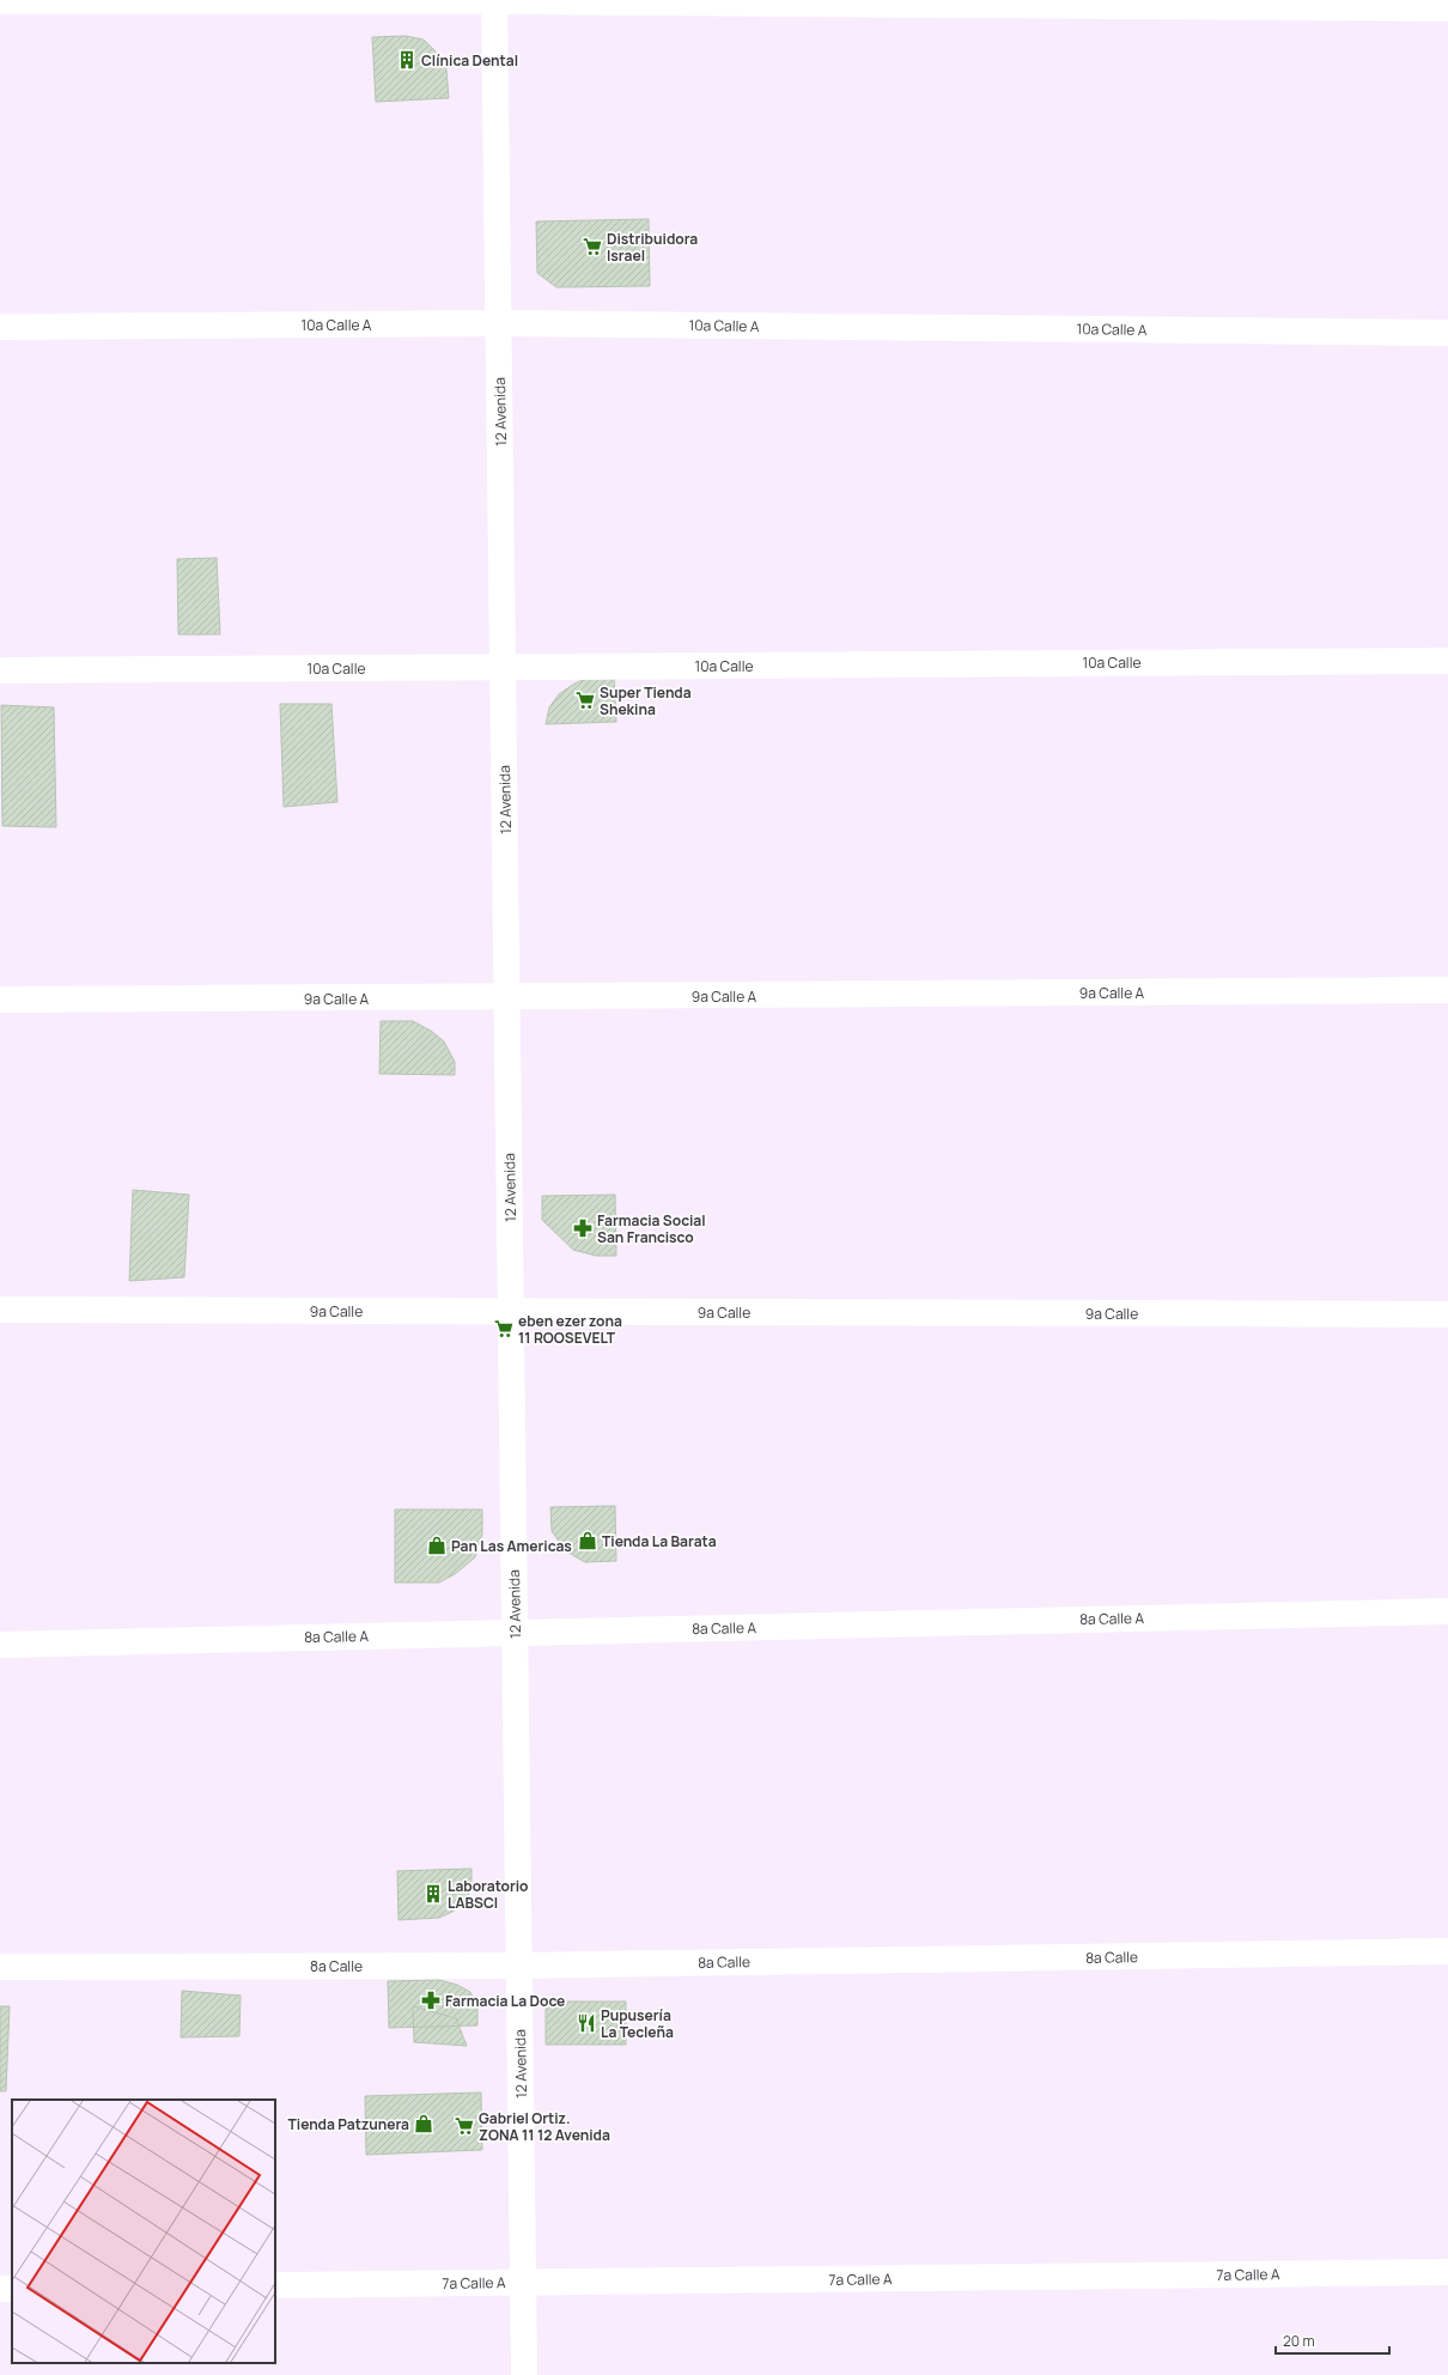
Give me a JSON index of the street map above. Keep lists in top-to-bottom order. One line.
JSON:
{"streets":{"street":["10a Calle A","12 Avenida","10a Calle","9a Calle A","9a Calle","8a Calle A","8a Calle","7a Calle A"]},"crossings":[["10a Calle A","12 Avenida"],["12 Avenida","10a Calle"],["12 Avenida","9a Calle A"],["12 Avenida","9a Calle"],["12 Avenida","8a Calle A"],["12 Avenida","8a Calle"],["12 Avenida","7a Calle A"]],"places":{"building":["Clínica Dental","Laboratorio LABSCI"],"supermarket":["Distribuidora Israel","Super Tienda Shekina","eben ezer zona 11 ROOSEVELT","Gabriel Ortiz. ZONA 11 12 Avenida"],"pharmacy":["Farmacia Social San Francisco","Farmacia La Doce"],"shop":["Tienda La Barata","Pan Las Americas","Tienda Patzunera"],"restaurant":["Pupusería La Tecleña"]},"scale_bar":"20 m"}
